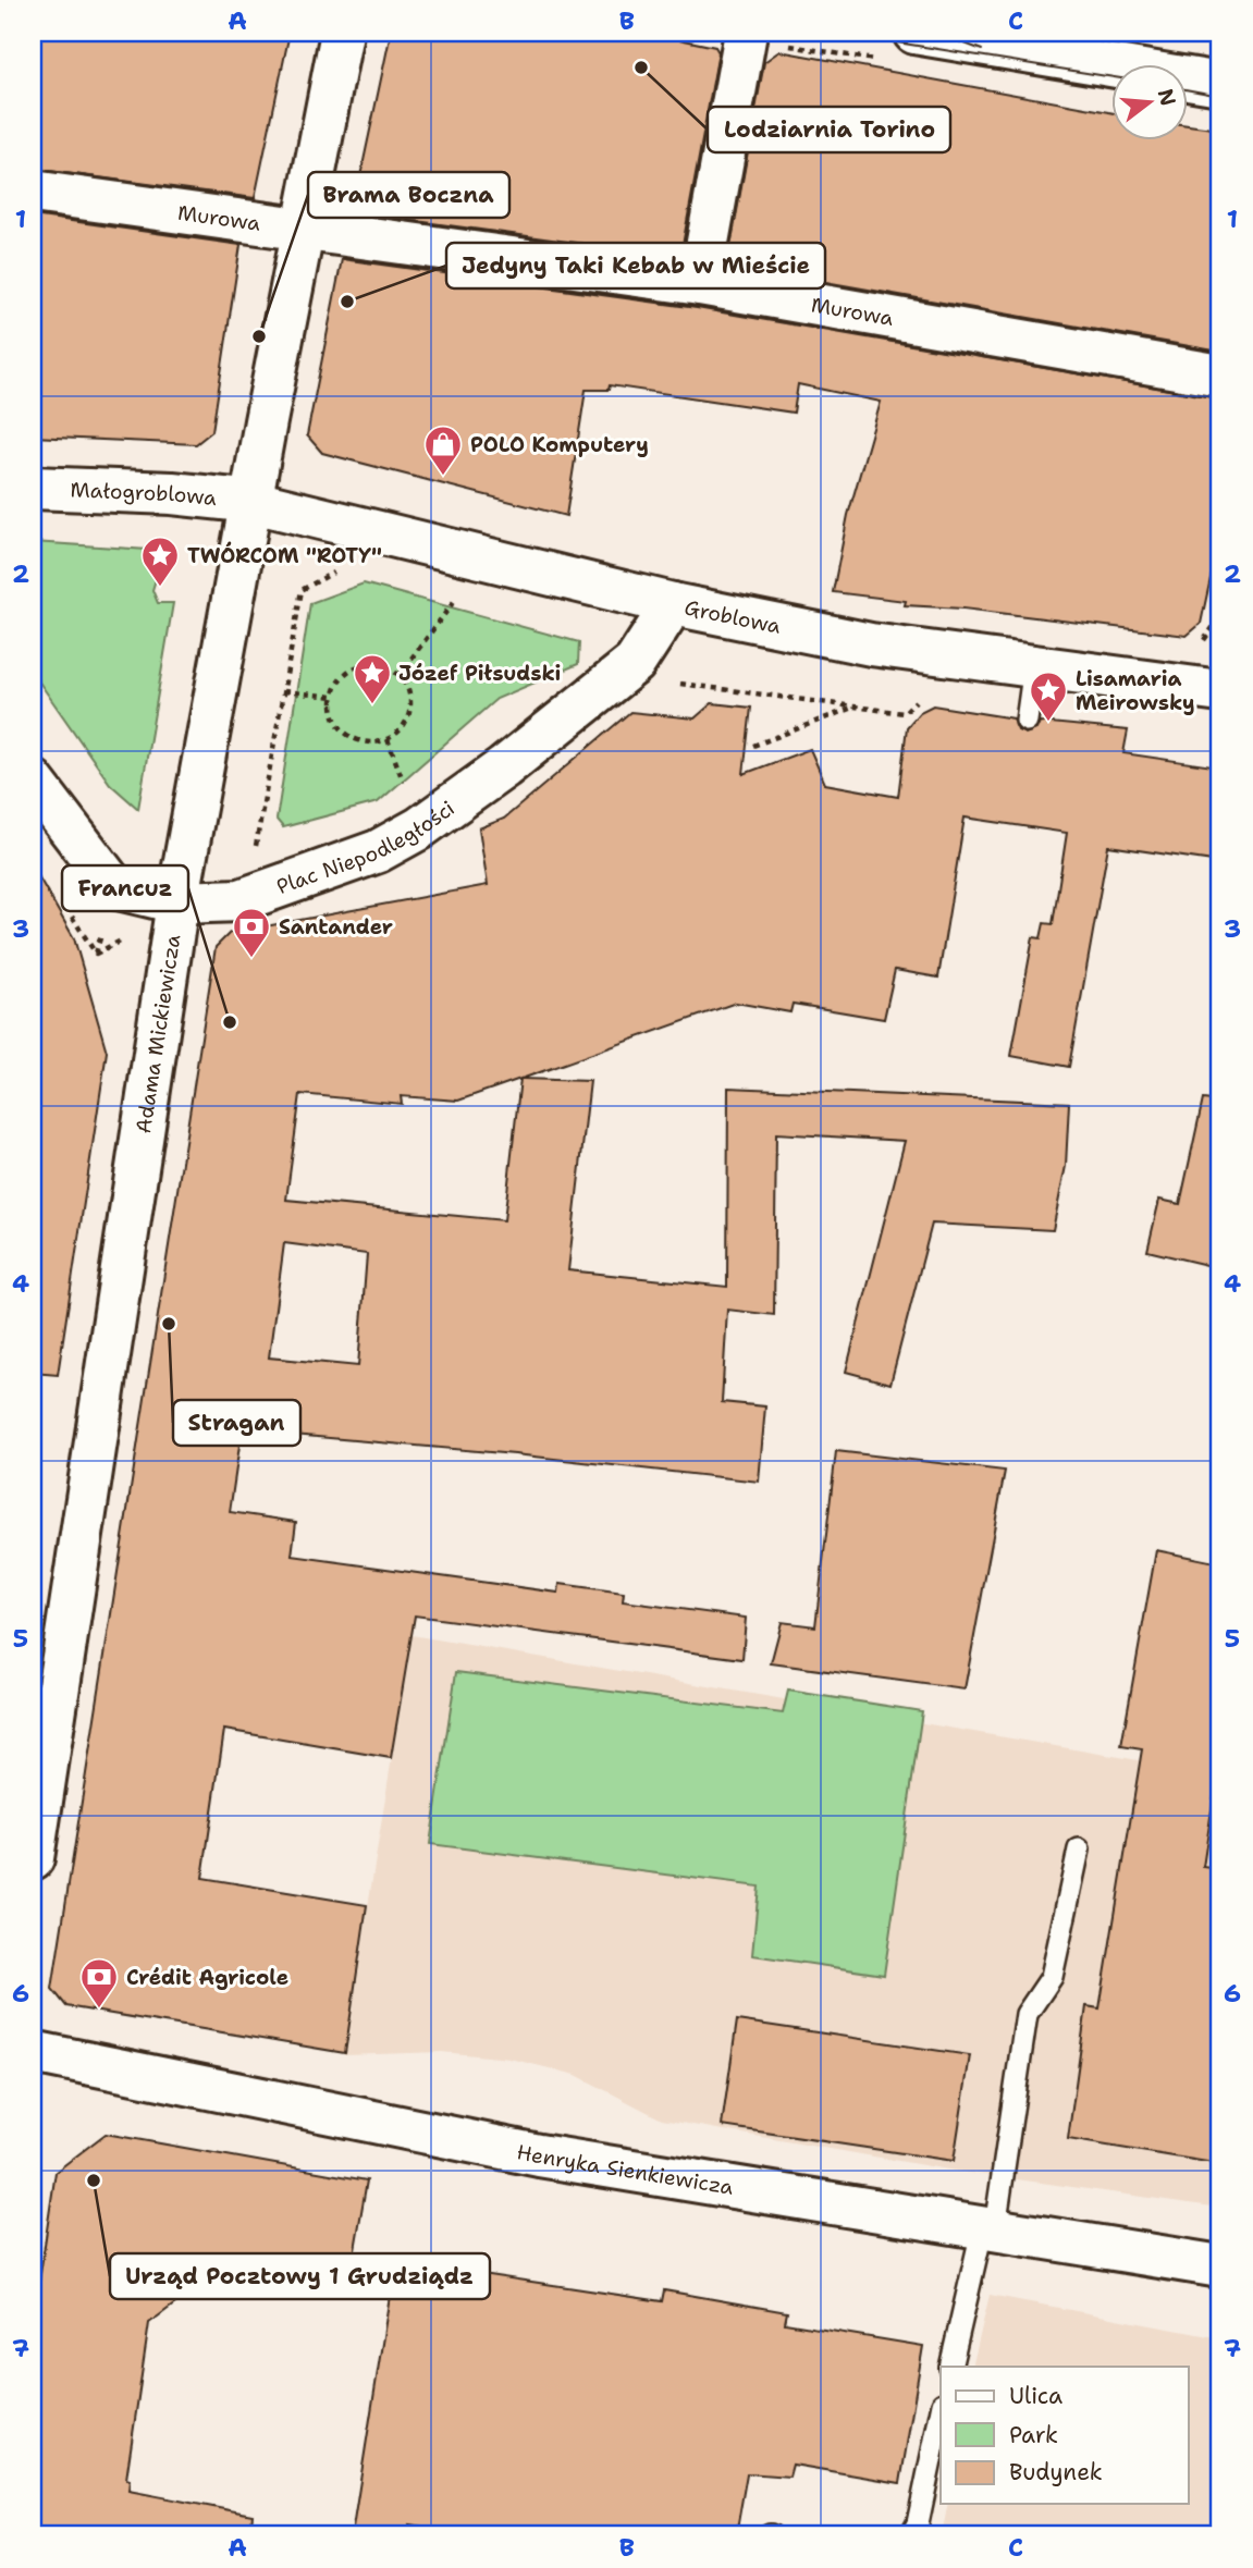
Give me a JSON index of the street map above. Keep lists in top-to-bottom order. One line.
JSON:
{"streets":{"street":["Murowa","Małogroblowa","Groblowa","Plac Niepodległości","Adama Mickiewicza","Henryka Sienkiewicza"]},"crossings":[["Murowa","Adama Mickiewicza"],["Małogroblowa","Groblowa"],["Małogroblowa","Adama Mickiewicza"],["Groblowa","Plac Niepodległości"],["Groblowa","Adama Mickiewicza"],["Plac Niepodległości","Adama Mickiewicza"]],"places":{"other":["Lodziarnia Torino","Jedyny Taki Kebab w Mieście","Brama Boczna","Francuz","Stragan","Urząd Pocztowy 1 Grudziądz"],"shop":["POLO Komputery"],"place":["TWÓRCOM \"ROTY\"","Józef Piłsudski","Lisamaria Meirowsky"],"bank":["Santander","Crédit Agricole"]},"legend":["Ulica","Park","Budynek"],"north":"right","grid":{"columns":["A","B","C"],"rows":["1","2","3","4","5","6","7"]}}
